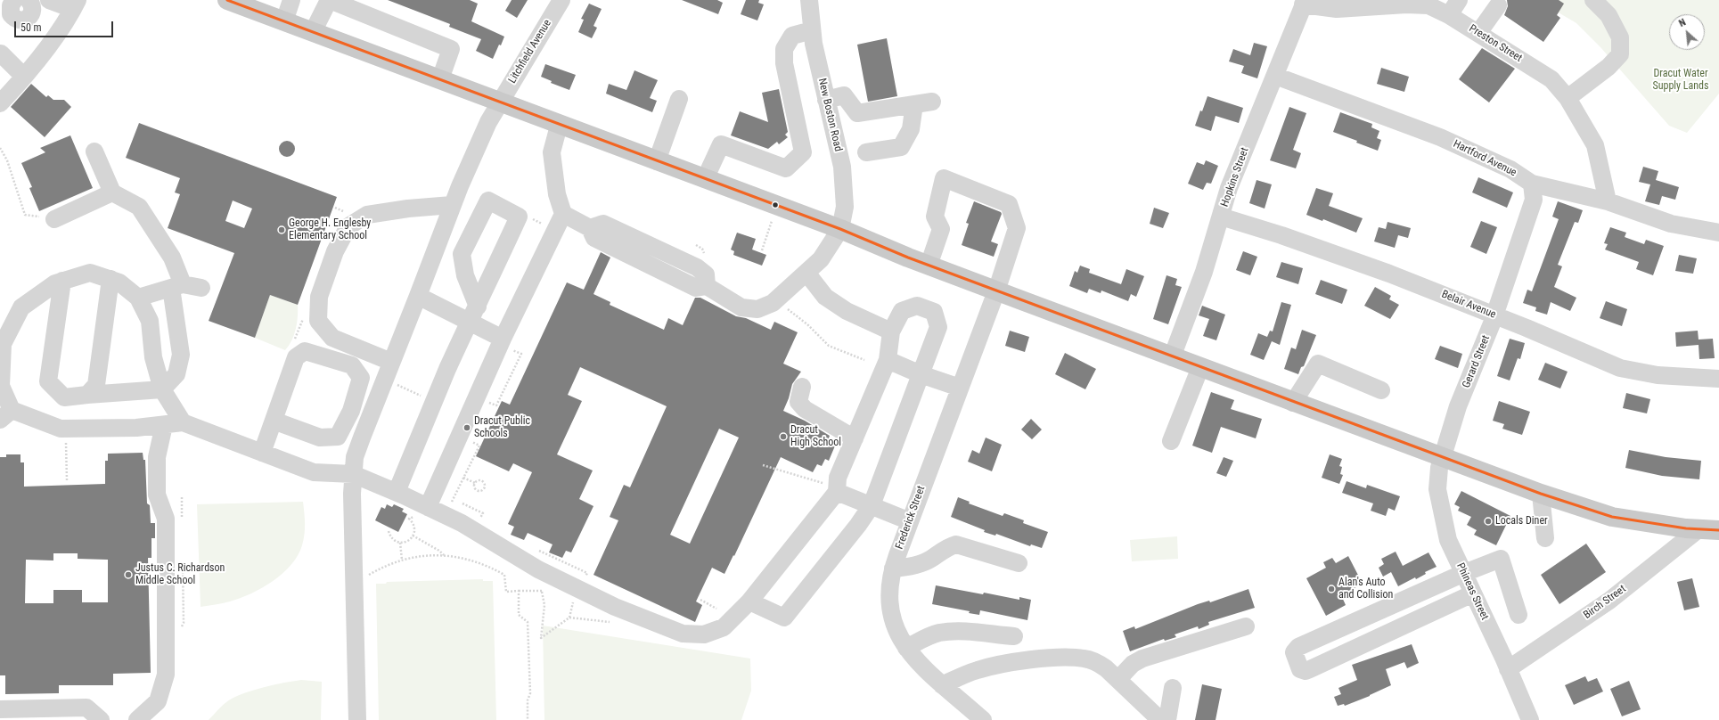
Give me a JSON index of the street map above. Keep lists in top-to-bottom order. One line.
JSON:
{"streets":{"street":["Preston Street","Litchfield Avenue","New Boston Road","Hartford Avenue","Hopkins Street","Belair Avenue","Gerard Street","Frederick Street","Phineas Street","Birch Street"]},"crossings":[["Preston Street","Hartford Avenue"],["Preston Street","Hopkins Street"],["Hartford Avenue","Hopkins Street"],["Hartford Avenue","Gerard Street"],["Hopkins Street","Belair Avenue"],["Belair Avenue","Gerard Street"],["Gerard Street","Phineas Street"],["Phineas Street","Birch Street"]],"parks":["Dracut Water Supply Lands"],"places":["George H. Englesby Elementary School","Dracut Public Schools","Dracut High School","Locals Diner","Justus C. Richardson Middle School","Alan's Auto and Collision"],"scale_bar":"50 m","north":"top left"}
